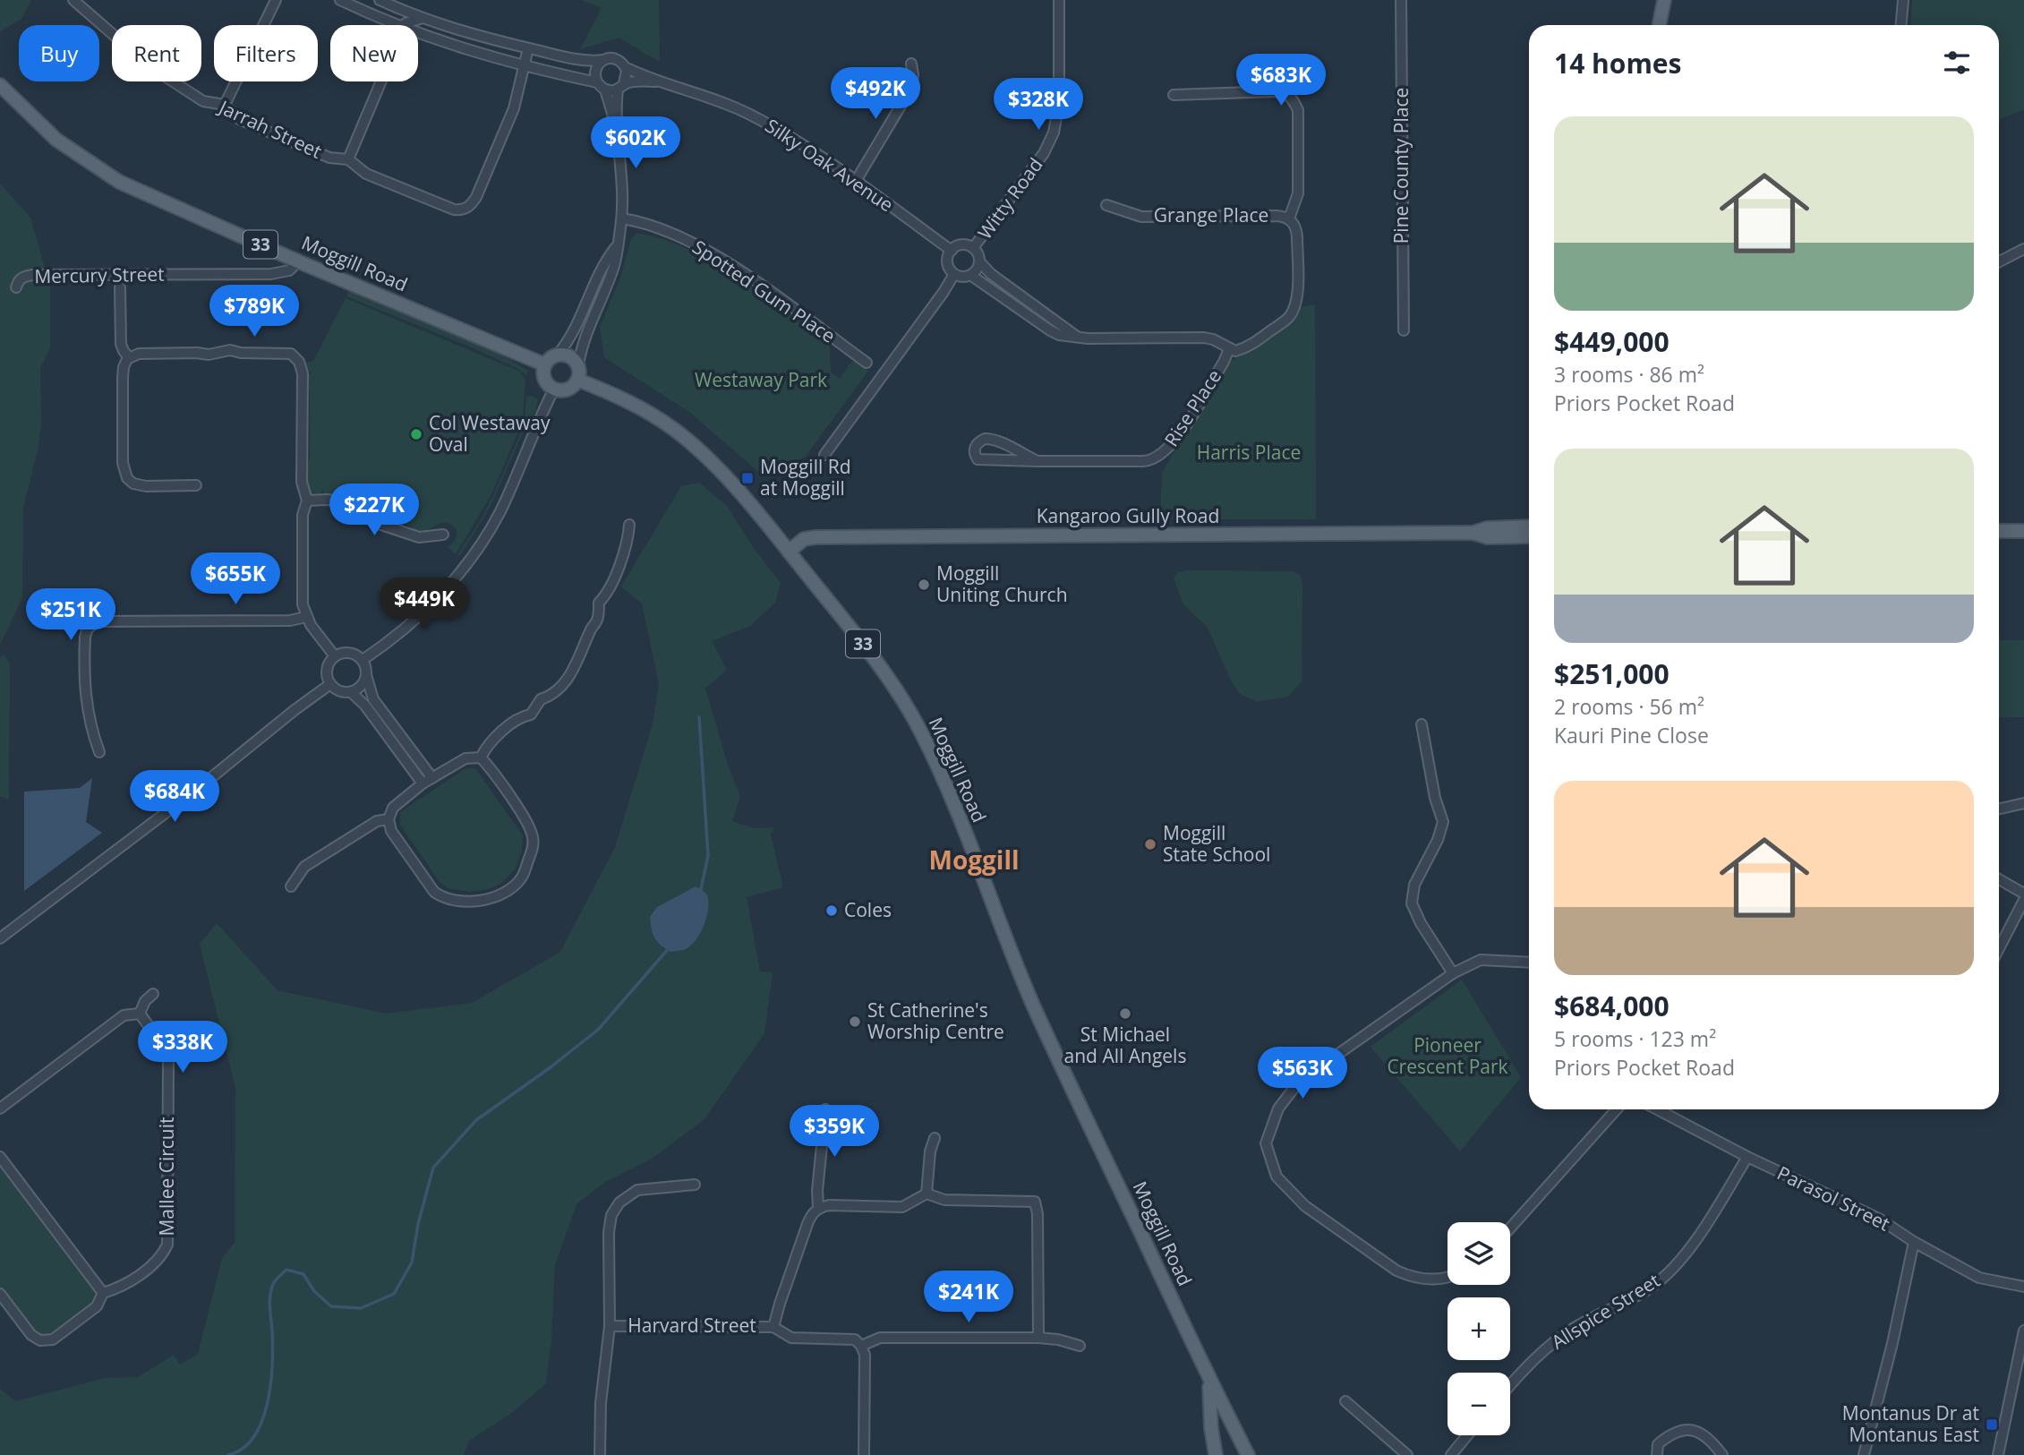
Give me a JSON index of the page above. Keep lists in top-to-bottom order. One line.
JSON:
{"streets":{"main road":["33","Moggill Road","Kangaroo Gully Road"],"street":["Jarrah Street","Silky Oak Avenue","Pine County Place","Witty Road","Grange Place","Mercury Street","Spotted Gum Place","Rise Place","Mallee Circuit","Parasol Street","Allspice Street","Harvard Street"]},"crossings":[["Jarrah Street","Silky Oak Avenue"],["Silky Oak Avenue","Witty Road"],["Grange Place","Rise Place"],["Moggill Road","Mercury Street"],["Moggill Road","Kangaroo Gully Road"],["Parasol Street","Allspice Street"]],"districts":["Moggill"],"parks":["Westaway Park","Harris Place","Pioneer Crescent Park"],"places":{"other":["Col Westaway Oval","Moggill Uniting Church","Moggill State School","Coles","St Michael and All Angels","St Catherine's Worship Centre"],"transit":["Moggill Rd at Moggill","Montanus Dr at Montanus East"]},"page":{"chip":["Buy","Rent","Filters","New"],"heading":"14 homes","price":["$683K","$492K","$328K","$602K","$789K","$227K","$655K","$449K","$251K","$684K","$338K","$563K","$359K","$241K"],"list":[{"name":"$449,000","note":"3 rooms · 86 m² · Priors Pocket Road"},{"name":"$251,000","note":"2 rooms · 56 m² · Kauri Pine Close"},{"name":"$684,000","note":"5 rooms · 123 m² · Priors Pocket Road"}],"map_buttons":["+","−"]}}
